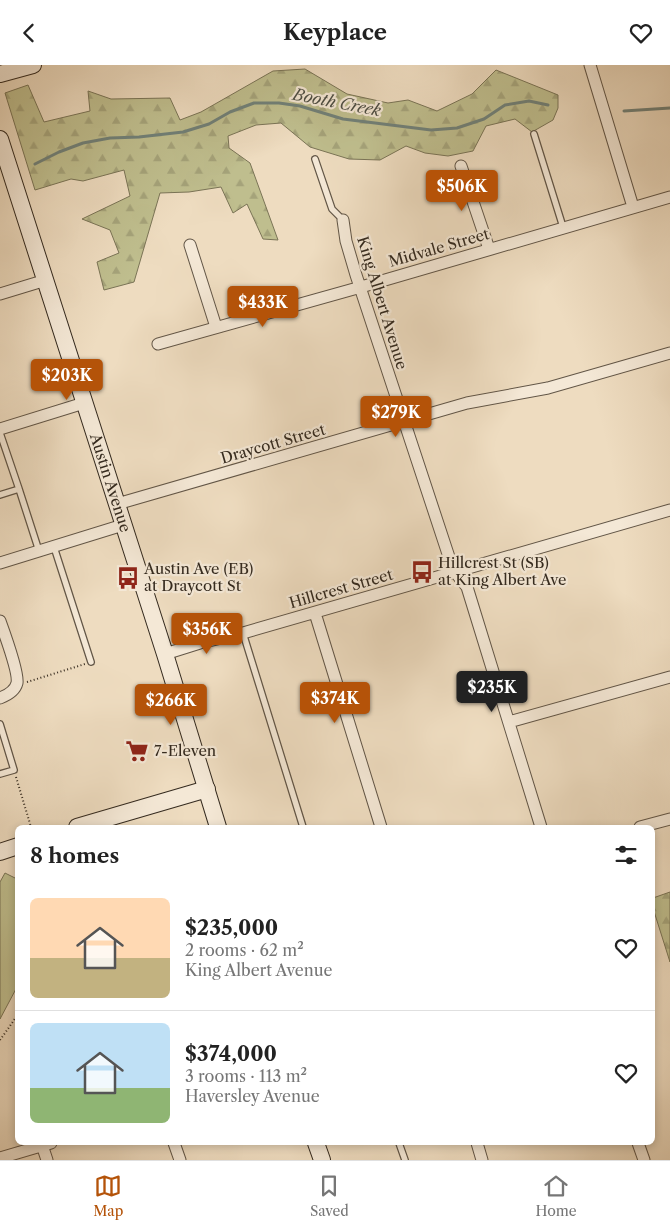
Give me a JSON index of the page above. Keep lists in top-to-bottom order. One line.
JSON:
{"streets":{"main road":["Austin Avenue"],"street":["Midvale Street","King Albert Avenue","Draycott Street","Hillcrest Street"]},"crossings":[["Midvale Street","King Albert Avenue"],["King Albert Avenue","Draycott Street"],["King Albert Avenue","Hillcrest Street"],["Draycott Street","Austin Avenue"],["Austin Avenue","Hillcrest Street"]],"water":["Booth Creek"],"places":{"bus stop":["Hillcrest St (SB) at King Albert Ave","Austin Ave (EB) at Draycott St"],"supermarket":["7-Eleven"]},"page":{"header":"Keyplace","price":["$506K","$433K","$203K","$279K","$356K","$235K","$374K","$266K"],"heading":"8 homes","list":[{"name":"$235,000","note":"2 rooms · 62 m² · King Albert Avenue"},{"name":"$374,000","note":"3 rooms · 113 m² · Haversley Avenue"}],"tabs":["Map","Saved","Home"]}}
